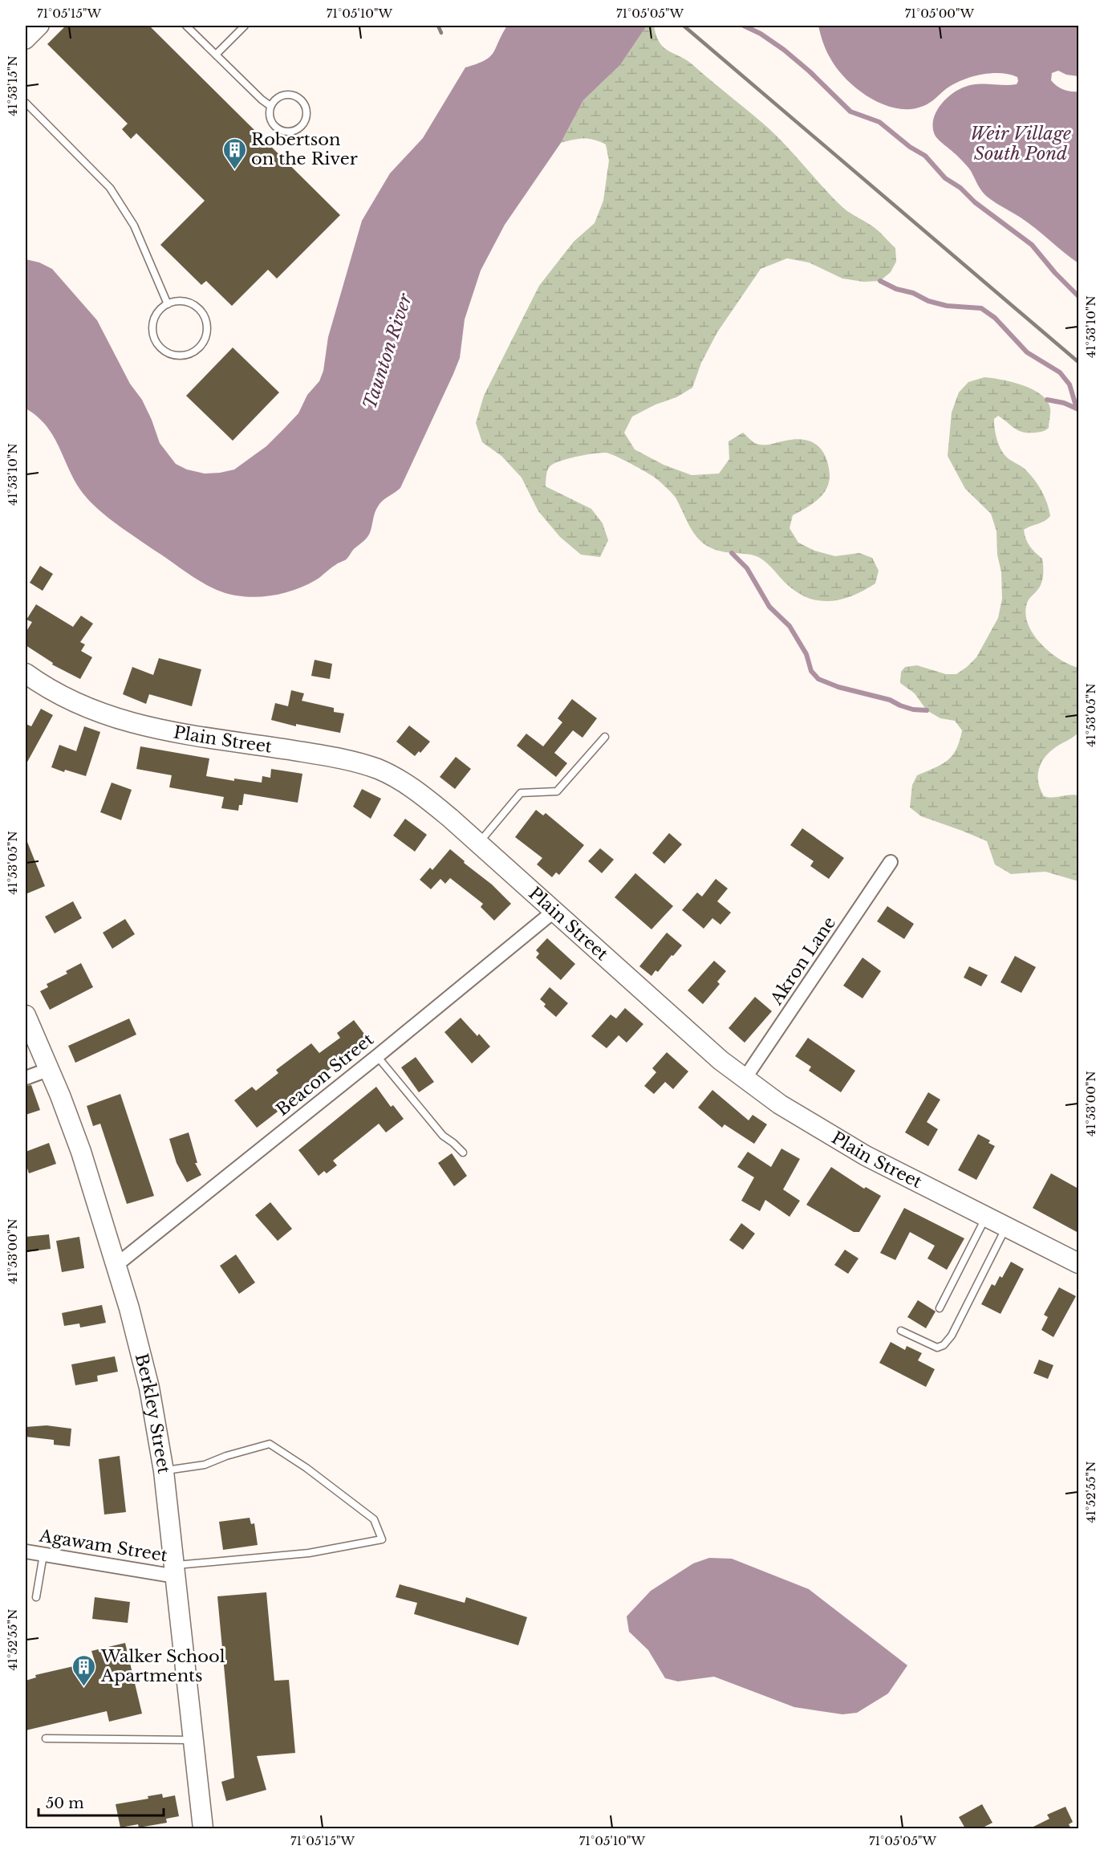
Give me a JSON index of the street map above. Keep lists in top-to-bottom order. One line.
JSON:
{"streets":{"main road":["Plain Street","Berkley Street"],"street":["Akron Lane","Beacon Street","Agawam Street"]},"crossings":[["Plain Street","Akron Lane"],["Plain Street","Beacon Street"],["Beacon Street","Berkley Street"],["Berkley Street","Agawam Street"]],"water":["Weir Village South Pond","Taunton River"],"places":{"building":["Robertson on the River","Walker School Apartments"]},"scale_bar":"50 m","coordinates":["71°05'15\"W","71°05'10\"W","71°05'05\"W","71°05'00\"W","41°53'15\"N","41°53'10\"N","41°53'05\"N","41°53'00\"N","41°52'55\"N"]}
